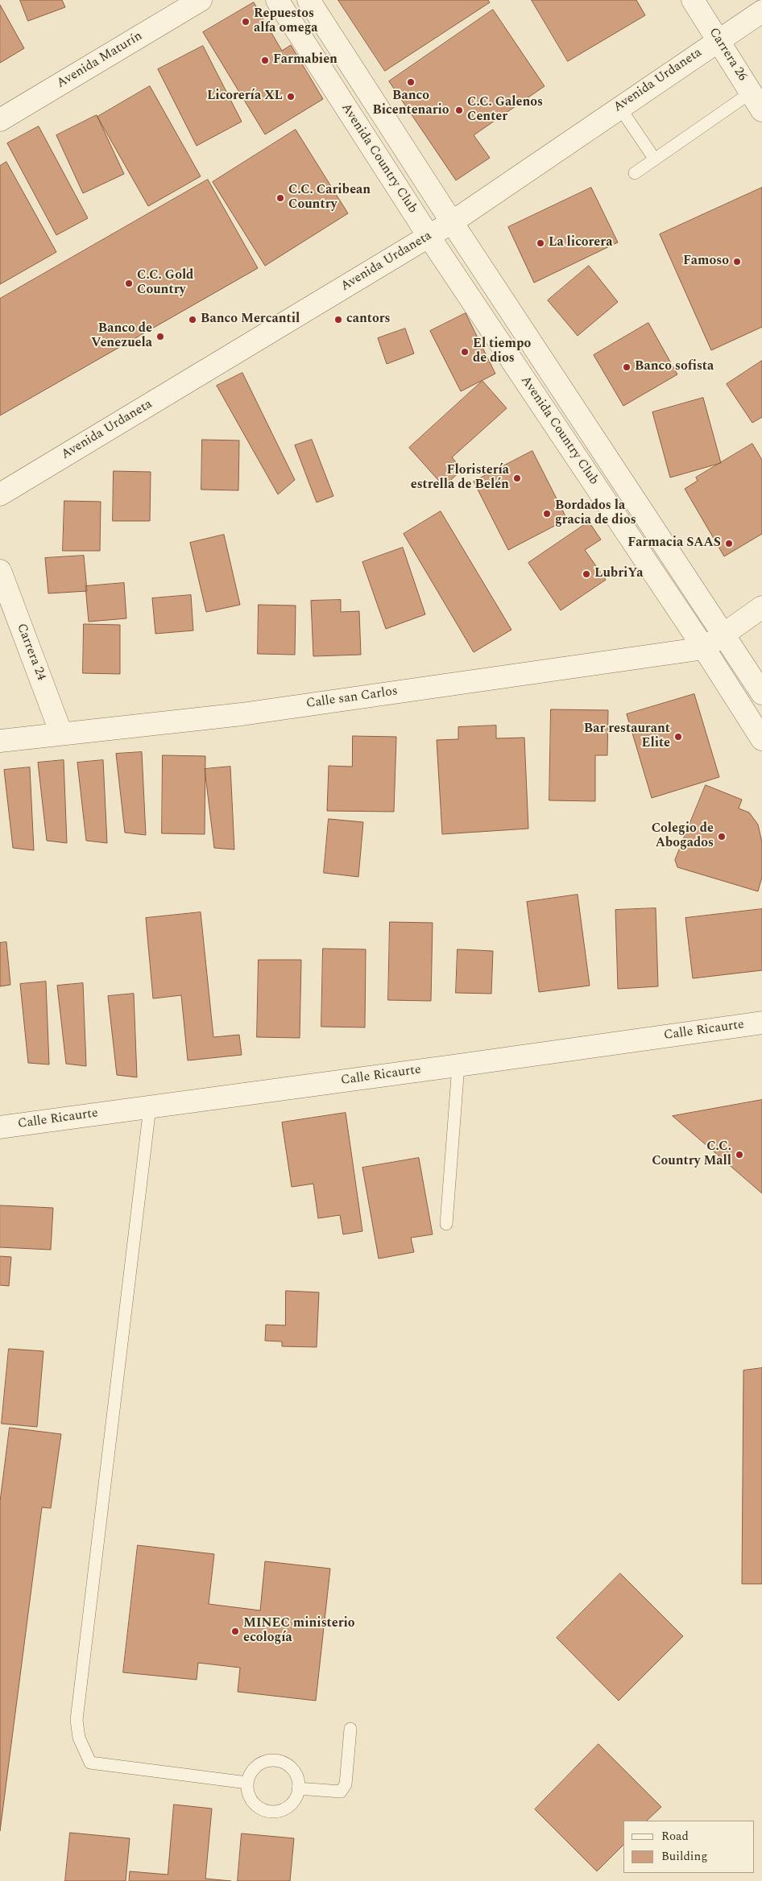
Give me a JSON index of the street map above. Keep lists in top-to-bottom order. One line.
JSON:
{"streets":{"street":["Carrera 26","Avenida Maturín","Avenida Urdaneta","Avenida Country Club","Carrera 24","Calle san Carlos","Calle Ricaurte"]},"crossings":[["Carrera 26","Avenida Urdaneta"],["Avenida Urdaneta","Avenida Country Club"],["Avenida Country Club","Calle san Carlos"],["Carrera 24","Calle san Carlos"]],"places":["Repuestos alfa omega","Farmabien","Banco Bicentenario","Licorería XL","C.C. Galenos Center","C.C. Caribean Country","La licorera","Famoso","C.C. Gold Country","Banco Mercantil","cantors","Banco de Venezuela","El tiempo de dios","Banco sofista","Floristería estrella de Belén","Bordados la gracia de dios","Farmacia SAAS","LubriYa","Bar restaurant Elite","Colegio de Abogados","C.C. Country Mall","MINEC ministerio ecología"],"legend":["Road","Building"]}
